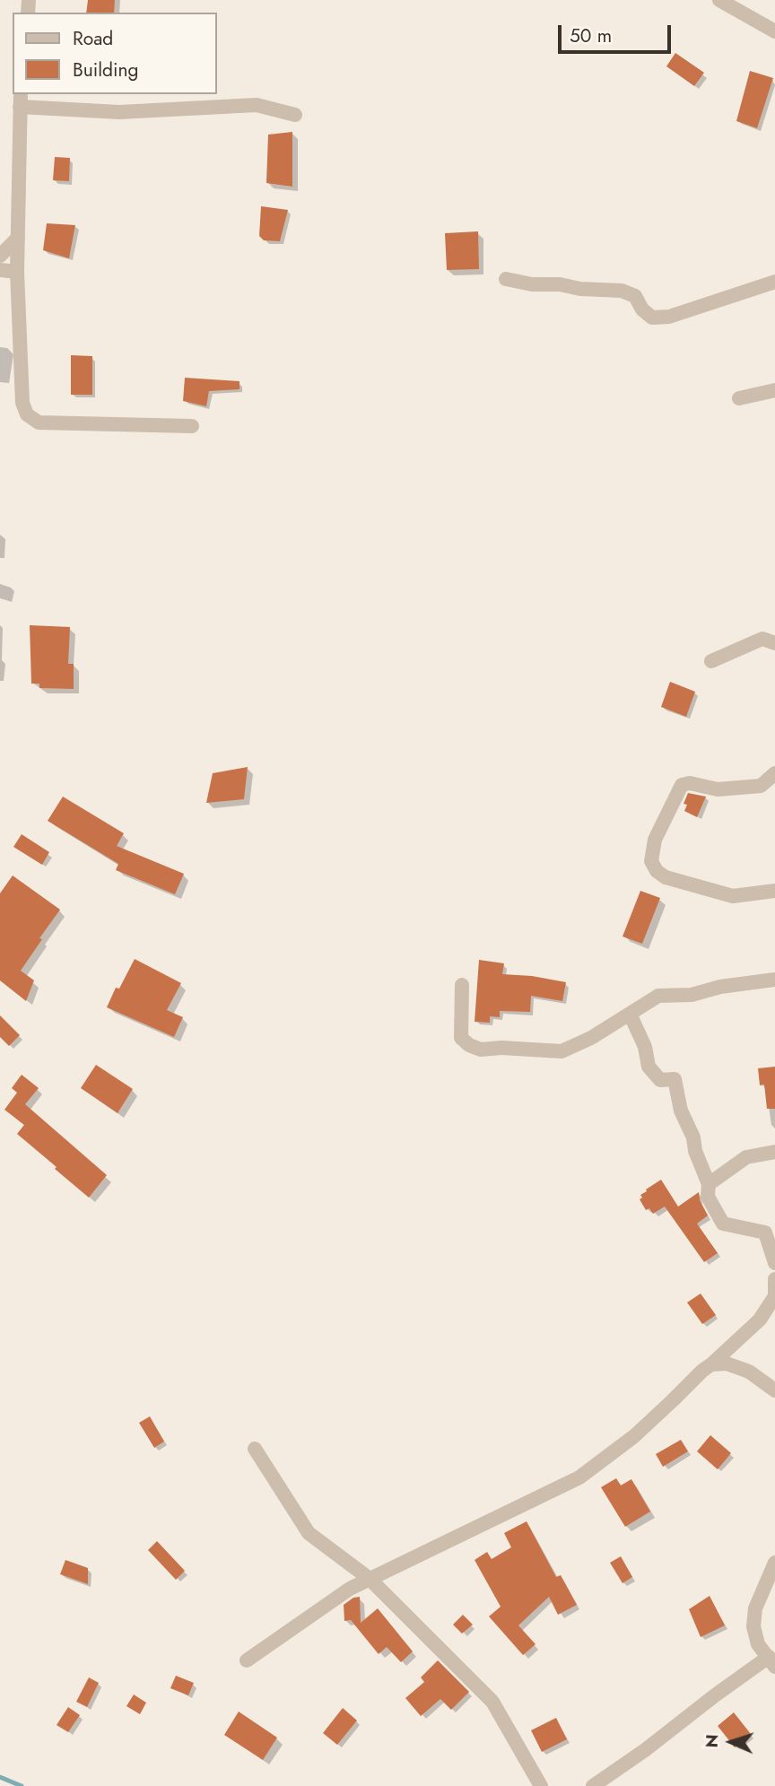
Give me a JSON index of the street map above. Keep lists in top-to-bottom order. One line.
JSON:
{"legend":["Road","Building"],"scale_bar":"50 m","north":"left"}
